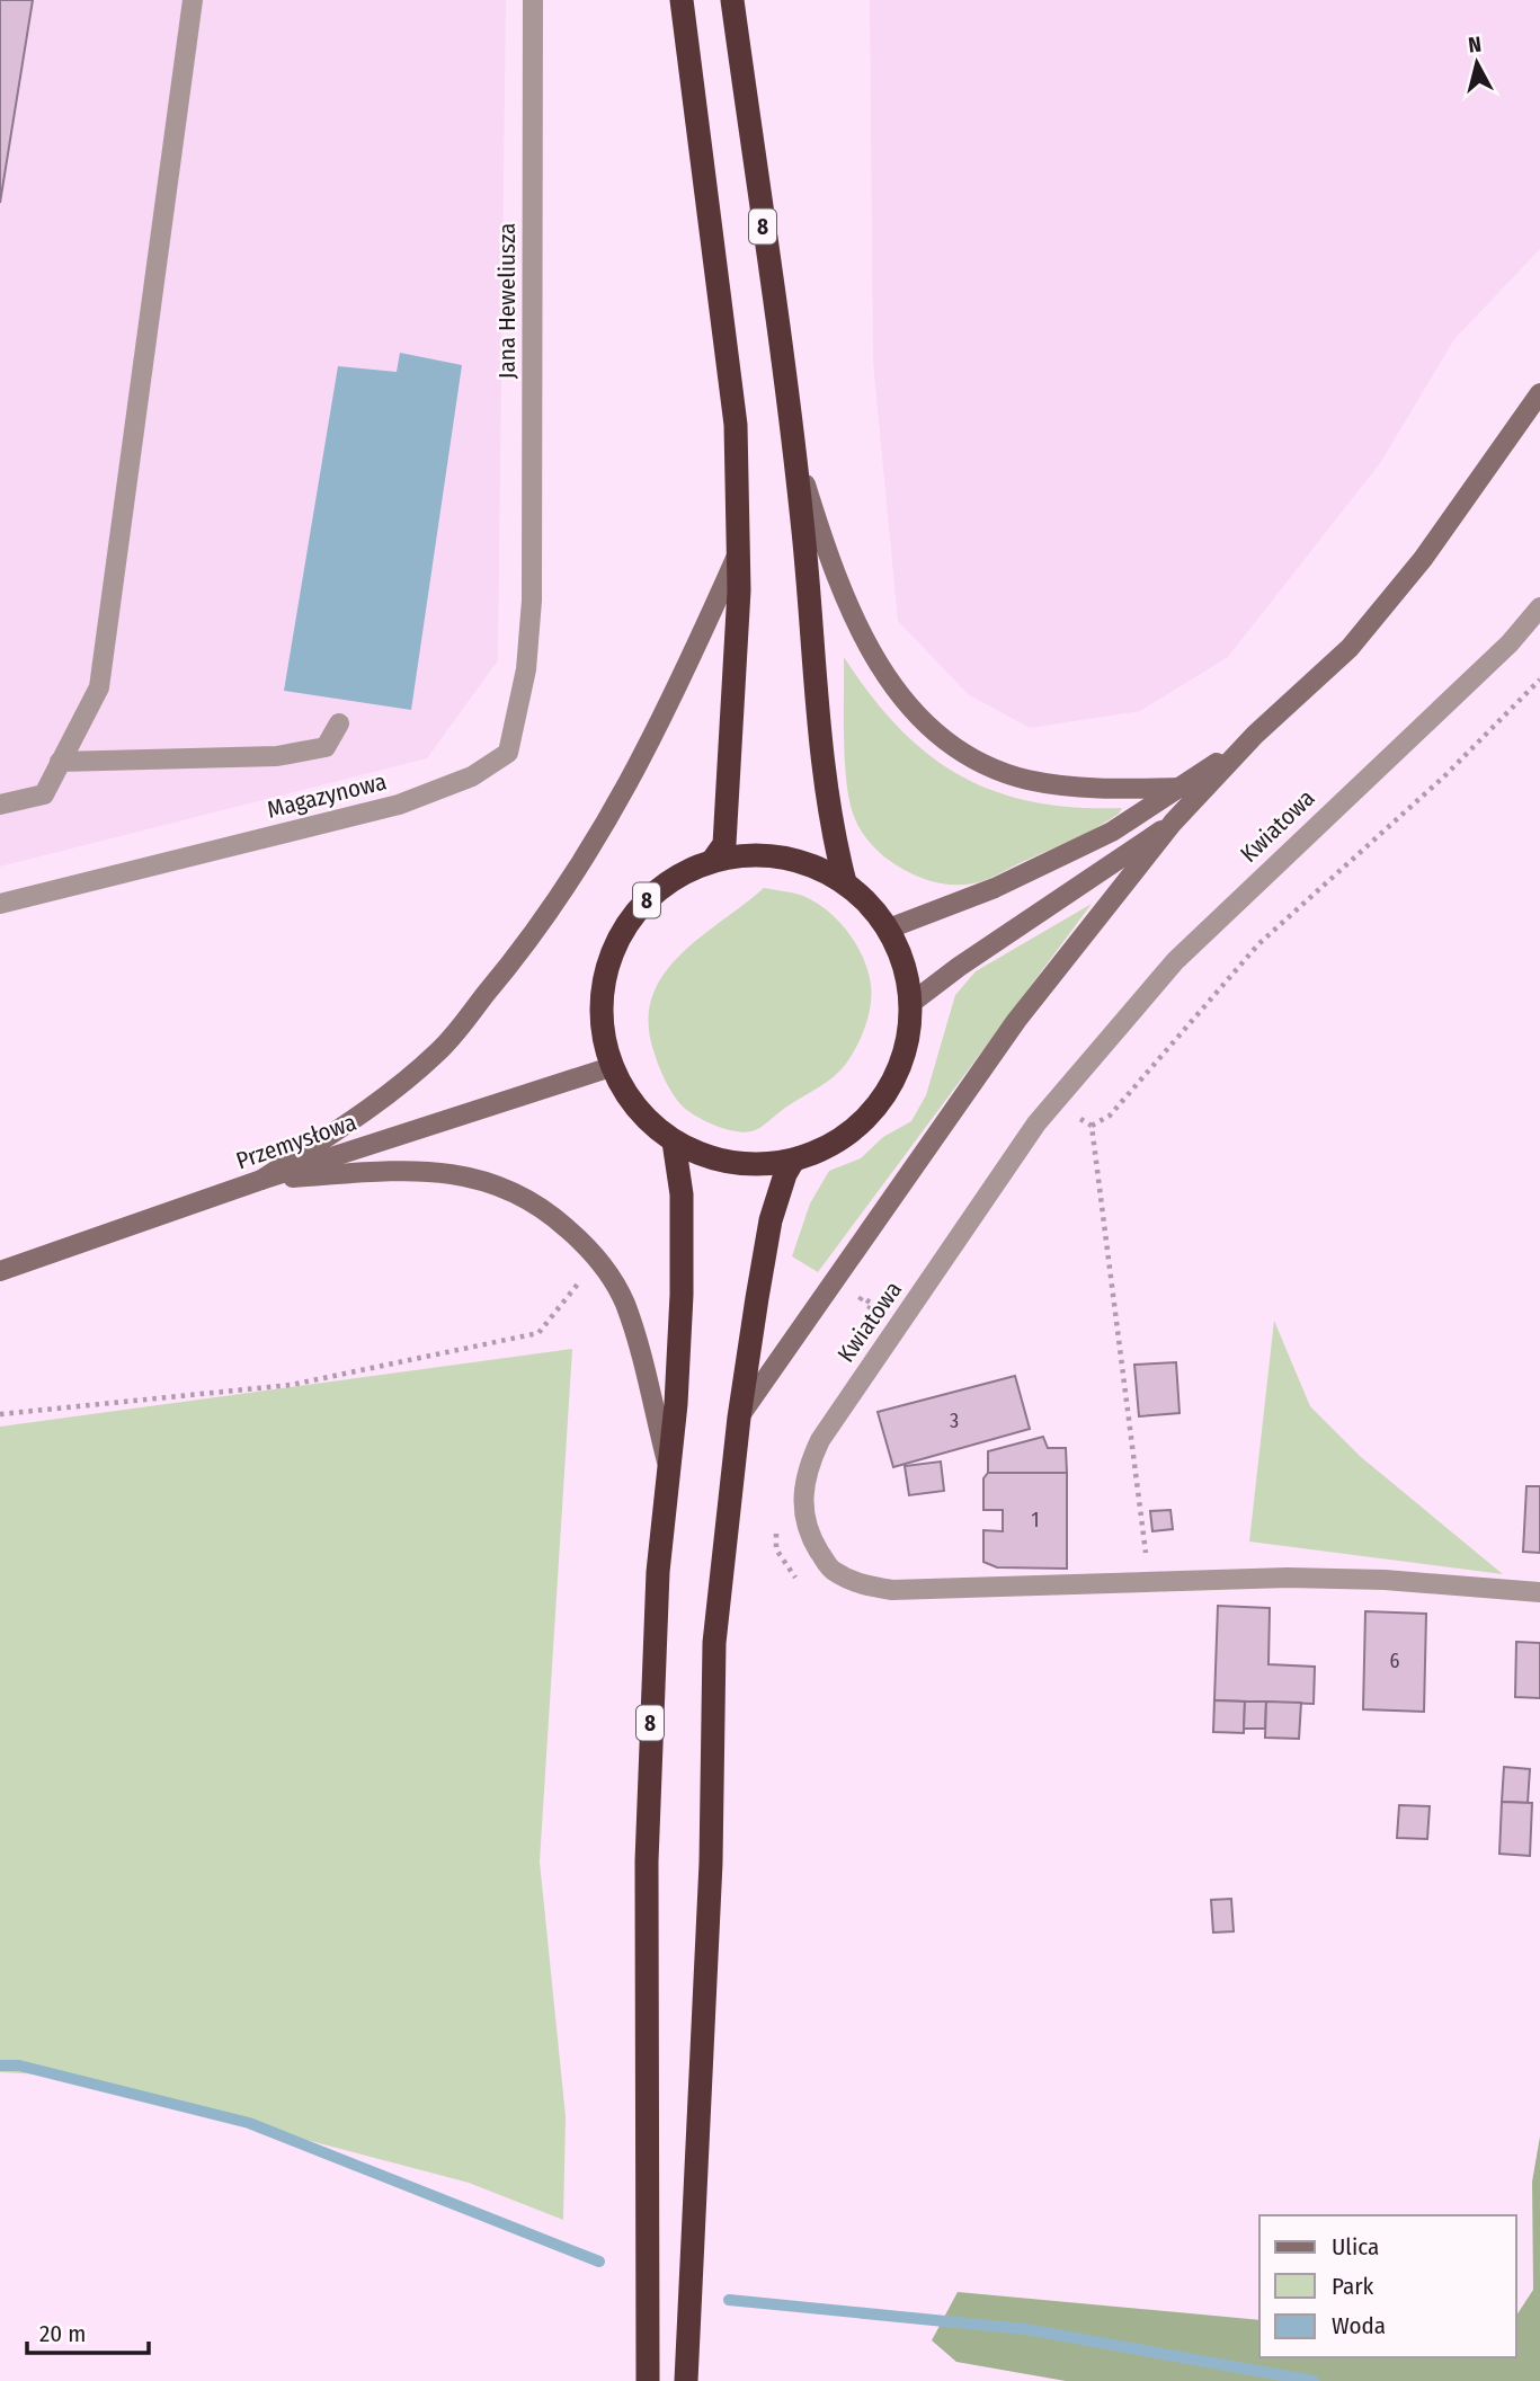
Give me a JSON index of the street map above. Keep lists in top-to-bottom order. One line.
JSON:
{"streets":{"highway":["8"],"main road":["Przemysłowa"],"street":["Jana Heweliusza","Magazynowa","Kwiatowa"]},"crossings":[["8","Przemysłowa"],["Jana Heweliusza","Magazynowa"]],"house_numbers":["3","1","6"],"legend":["Ulica","Park","Woda"],"scale_bar":"20 m","north":"top"}
